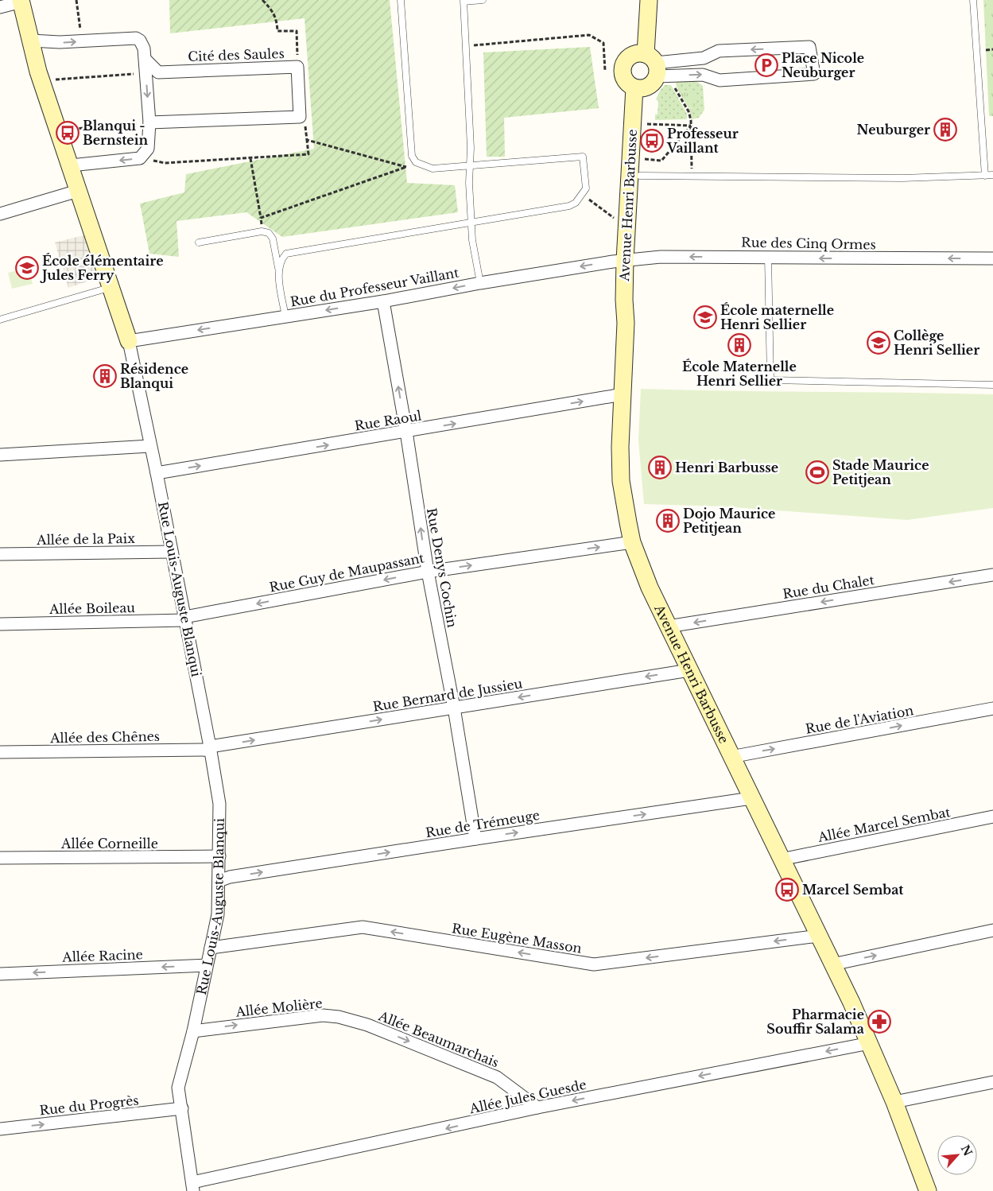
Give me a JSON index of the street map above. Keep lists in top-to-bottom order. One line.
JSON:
{"streets":{"street":["Cité des Saules","Avenue Henri Barbusse","Rue des Cinq Ormes","Rue du Professeur Vaillant","Rue Raoul","Allée de la Paix","Rue Denys Cochin","Rue Guy de Maupassant","Rue du Chalet","Rue Louis-Auguste Blanqui","Allée Boileau","Rue Bernard de Jussieu","Rue de l'Aviation","Allée des Chênes","Rue de Trémeuge","Allée Marcel Sembat","Allée Corneille","Rue Eugène Masson","Allée Racine","Allée Molière","Allée Beaumarchais","Allée Jules Guesde","Rue du Progrès"]},"crossings":[["Avenue Henri Barbusse","Rue des Cinq Ormes"],["Avenue Henri Barbusse","Rue du Professeur Vaillant"],["Avenue Henri Barbusse","Rue Raoul"],["Avenue Henri Barbusse","Rue Guy de Maupassant"],["Avenue Henri Barbusse","Rue du Chalet"],["Avenue Henri Barbusse","Rue Bernard de Jussieu"],["Avenue Henri Barbusse","Rue de l'Aviation"],["Avenue Henri Barbusse","Rue de Trémeuge"],["Avenue Henri Barbusse","Allée Marcel Sembat"],["Avenue Henri Barbusse","Rue Eugène Masson"],["Avenue Henri Barbusse","Allée Jules Guesde"],["Rue des Cinq Ormes","Rue du Professeur Vaillant"],["Rue du Professeur Vaillant","Rue Denys Cochin"],["Rue du Professeur Vaillant","Rue Louis-Auguste Blanqui"],["Rue Raoul","Rue Denys Cochin"],["Rue Raoul","Rue Louis-Auguste Blanqui"],["Allée de la Paix","Rue Louis-Auguste Blanqui"],["Rue Denys Cochin","Rue Guy de Maupassant"],["Rue Denys Cochin","Rue Bernard de Jussieu"],["Rue Denys Cochin","Rue de Trémeuge"],["Rue Guy de Maupassant","Rue Louis-Auguste Blanqui"],["Rue Guy de Maupassant","Allée Boileau"],["Rue Louis-Auguste Blanqui","Allée Boileau"],["Rue Louis-Auguste Blanqui","Rue Bernard de Jussieu"],["Rue Louis-Auguste Blanqui","Allée des Chênes"],["Rue Louis-Auguste Blanqui","Rue de Trémeuge"],["Rue Louis-Auguste Blanqui","Allée Corneille"],["Rue Louis-Auguste Blanqui","Rue Eugène Masson"],["Rue Louis-Auguste Blanqui","Allée Racine"],["Rue Louis-Auguste Blanqui","Allée Molière"],["Rue Louis-Auguste Blanqui","Allée Jules Guesde"],["Rue Louis-Auguste Blanqui","Rue du Progrès"],["Rue Bernard de Jussieu","Allée des Chênes"],["Allée Molière","Allée Beaumarchais"],["Allée Beaumarchais","Allée Jules Guesde"]],"one_way":["Rue des Cinq Ormes","Rue du Professeur Vaillant","Rue Raoul","Rue Denys Cochin","Rue du Chalet","Rue de l'Aviation","Rue de Trémeuge","Rue Eugène Masson","Allée Racine","Allée Molière","Allée Beaumarchais","Allée Jules Guesde","Rue du Progrès"],"places":{"parking":["Place Nicole Neuburger"],"building":["Neuburger","École Maternelle Henri Sellier","Résidence Blanqui","Henri Barbusse","Dojo Maurice Petitjean"],"bus stop":["Blanqui - Bernstein","Professeur Vaillant","Marcel Sembat"],"school or university":["École élémentaire Jules Ferry","École maternelle Henri Sellier","Collège Henri Sellier"],"sports":["Stade Maurice Petitjean"],"pharmacy":["Pharmacie Souffir Salama"]},"north":"top right"}
